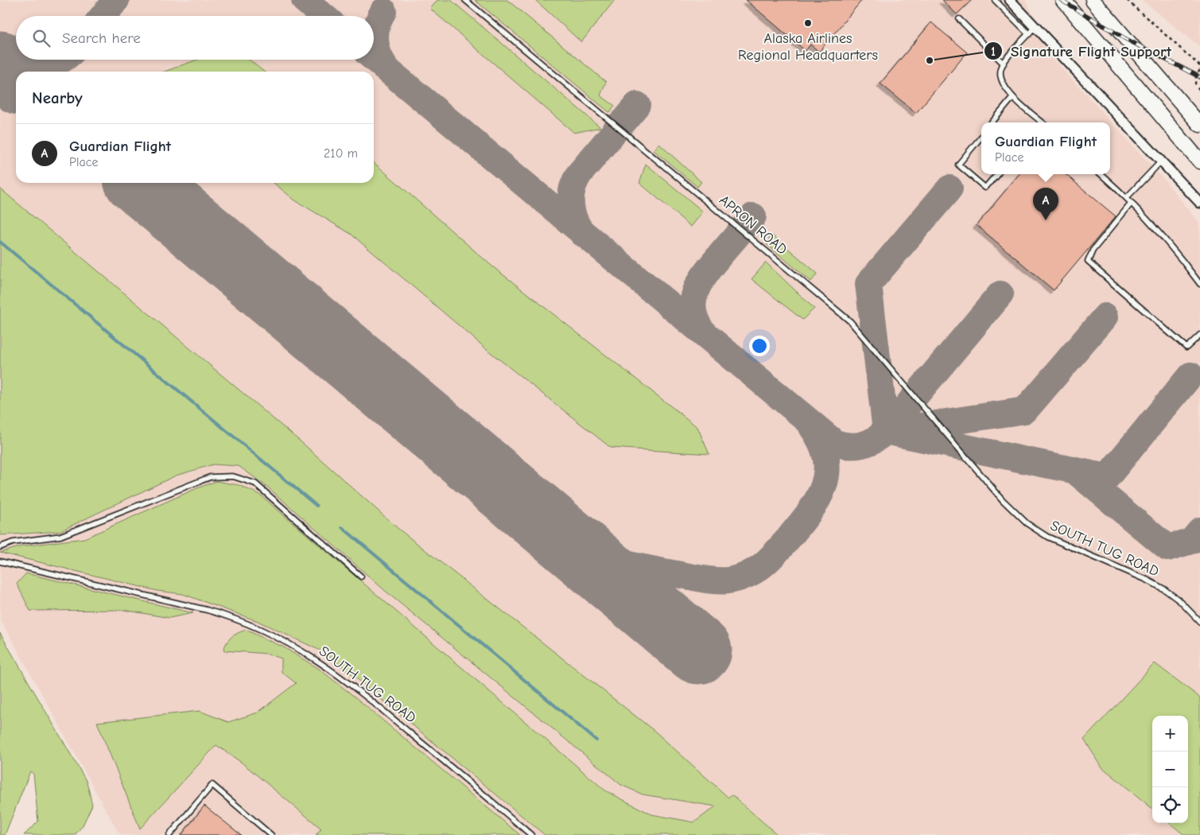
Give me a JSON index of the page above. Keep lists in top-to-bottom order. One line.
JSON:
{"streets":{"lane":["APRON ROAD","SOUTH TUG ROAD"]},"crossings":[["APRON ROAD","SOUTH TUG ROAD"]],"places":["Alaska Airlines Regional Headquarters","Signature Flight Support"],"page":{"search":"Search here","heading":"Nearby","popup":["Guardian Flight","Place"],"list":[{"mark":"A","name":"Guardian Flight","note":"Place","value":"210 m"}],"pins":"A","map_buttons":["+","−"]}}
